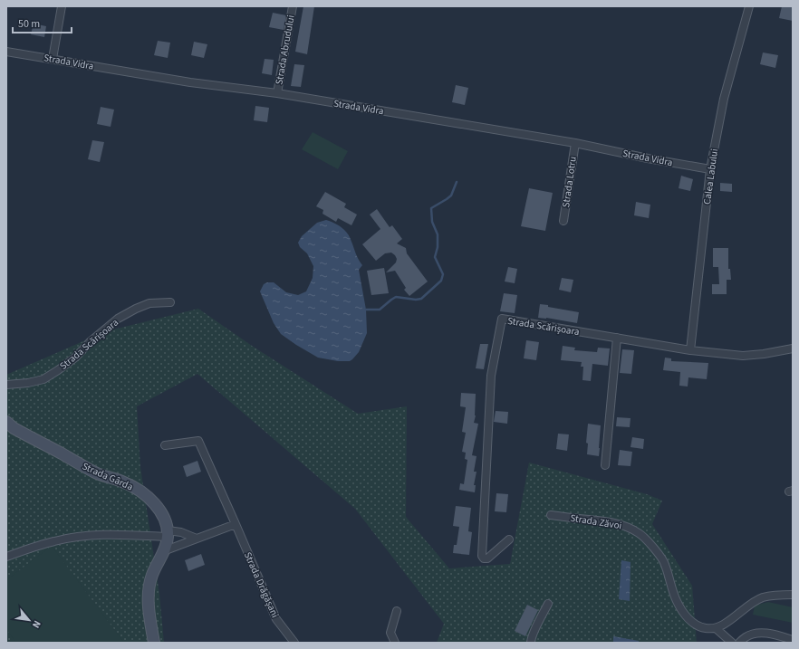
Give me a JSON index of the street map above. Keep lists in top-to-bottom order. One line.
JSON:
{"streets":{"street":["Strada Abrudului","Strada Vidra","Calea Labului","Strada Lotru","Strada Scărișoara","Strada Gârda","Strada Zăvoi","Strada Drăgășani"]},"crossings":[["Strada Abrudului","Strada Vidra"],["Strada Vidra","Calea Labului"],["Strada Vidra","Strada Lotru"],["Calea Labului","Strada Scărișoara"]],"scale_bar":"50 m","north":"bottom right"}
